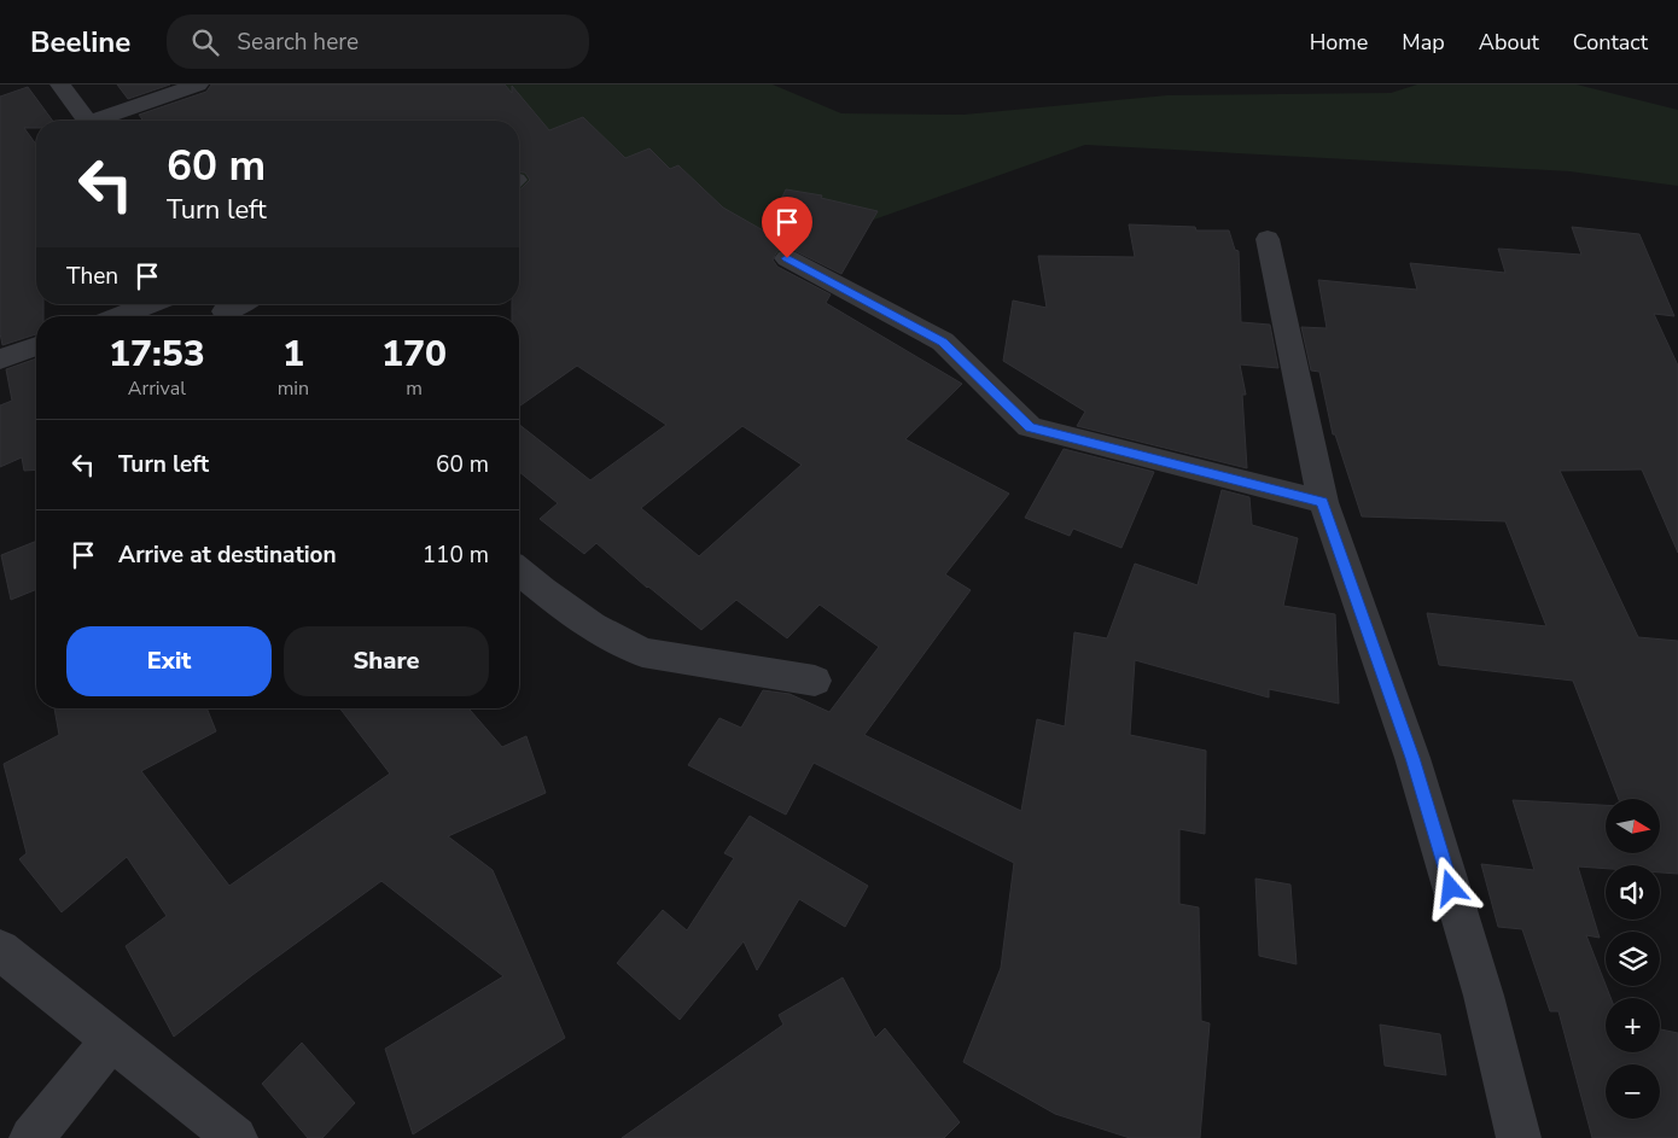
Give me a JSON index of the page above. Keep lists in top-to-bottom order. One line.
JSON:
{"north":"right","page":{"header":"Beeline","search":"Search here","nav":["Home","Map","About","Contact"],"turn":["60 m","Turn left"],"then":"Then","eta":["17:53","Arrival","1","min","170","m"],"list":[{"name":"Turn left","value":"60 m"},{"name":"Arrive at destination","value":"110 m"}],"buttons":["Exit","Share"],"map_buttons":["+","−"]}}
